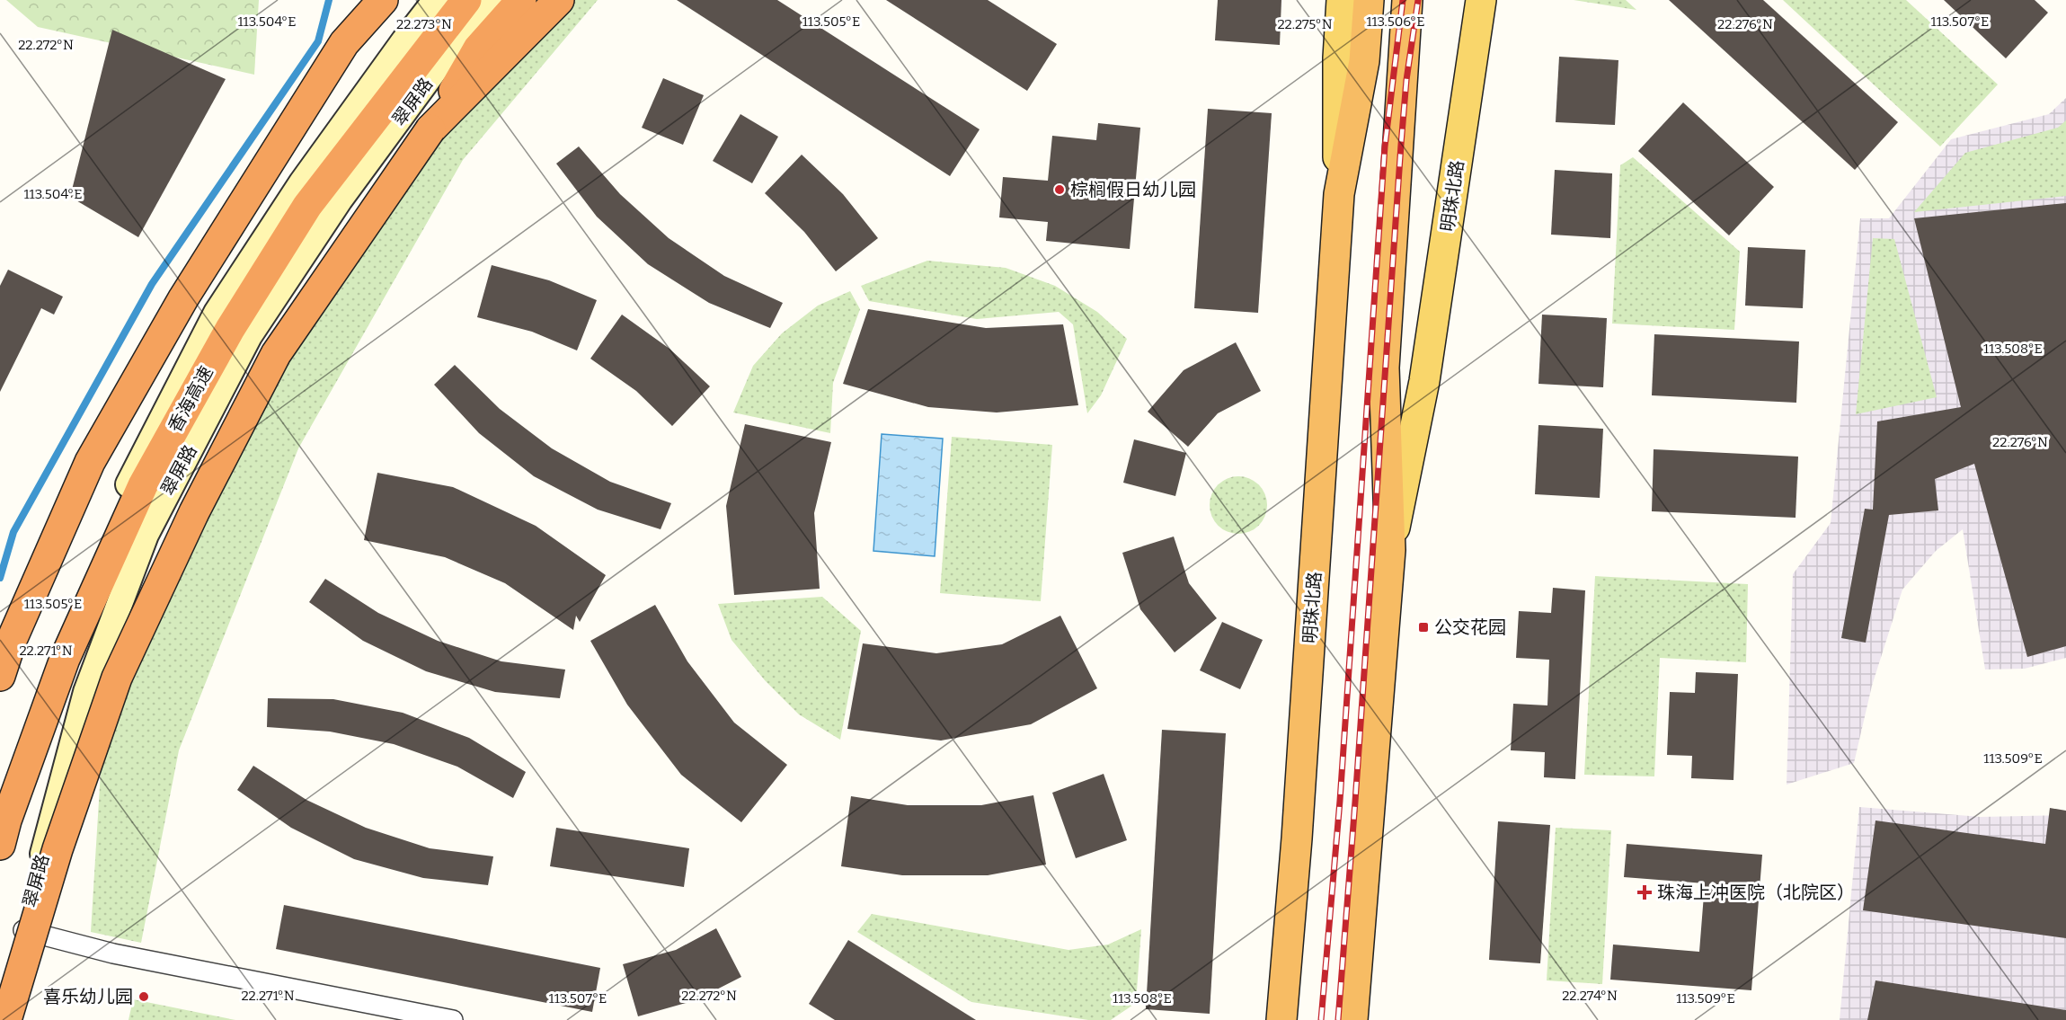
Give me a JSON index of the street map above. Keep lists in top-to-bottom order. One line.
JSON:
{"streets":{"highway":["明珠北路","香海高速"],"main road":["翠屏路"]},"places":{"other":["棕榈假日幼儿园","喜乐幼儿园"],"transit":["公交花园"],"health":["珠海上冲医院（北院区）"]},"coordinates":["113.504°E","113.506°E","113.507°E","113.505°E","22.273°N","22.275°N","22.276°N","22.272°N","113.508°E","22.271°N","113.509°E","22.274°N"]}
